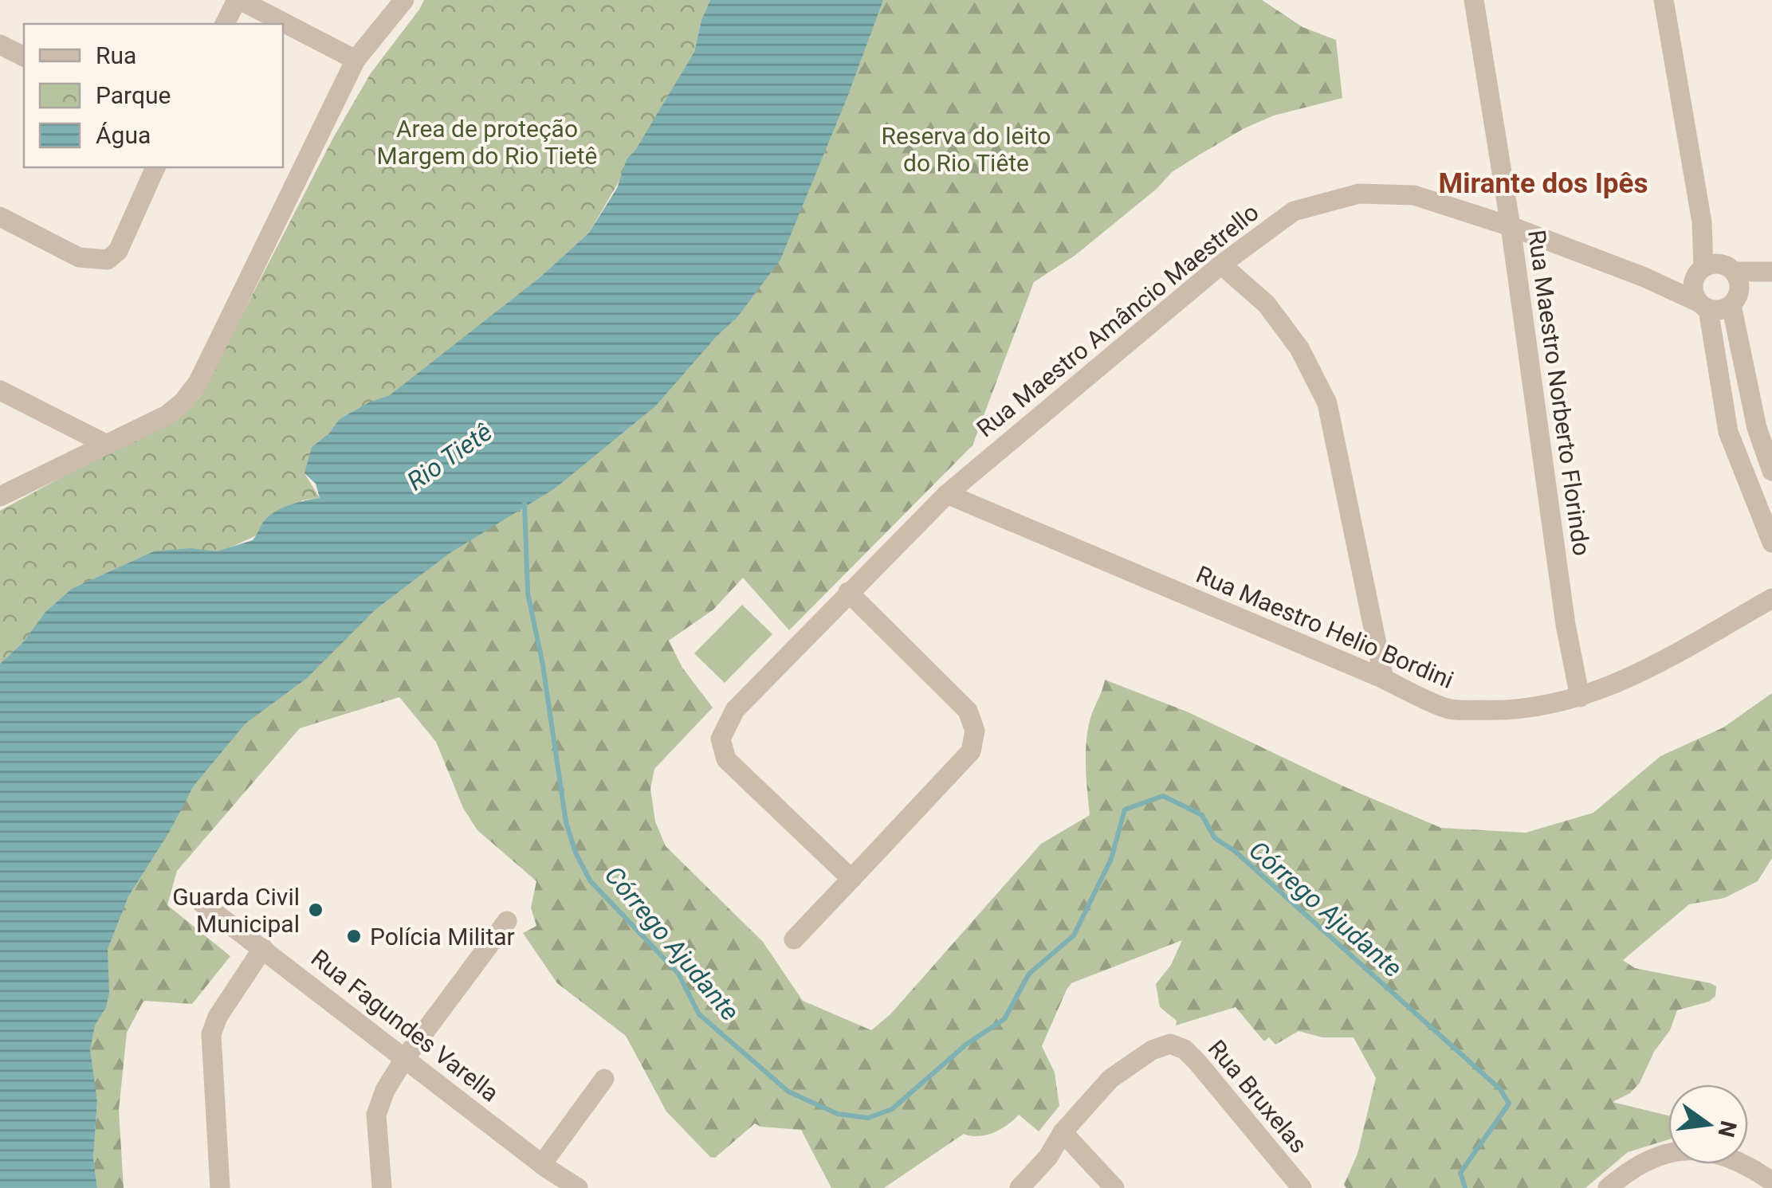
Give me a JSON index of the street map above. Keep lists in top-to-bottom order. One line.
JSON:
{"streets":{"street":["Rua Maestro Amâncio Maestrello","Rua Maestro Norberto Florindo","Rua Maestro Helio Bordini","Rua Fagundes Varella","Rua Bruxelas"]},"crossings":[["Rua Maestro Amâncio Maestrello","Rua Maestro Norberto Florindo"],["Rua Maestro Amâncio Maestrello","Rua Maestro Helio Bordini"],["Rua Maestro Norberto Florindo","Rua Maestro Helio Bordini"]],"districts":["Mirante dos Ipês"],"water":["Rio Tietê","Córrego Ajudante"],"parks":["Area de proteção Margem do Rio Tietê","Reserva do leito do Rio Tiête"],"places":["Guarda Civil Municipal","Polícia Militar"],"legend":["Rua","Parque","Água"],"north":"right"}
